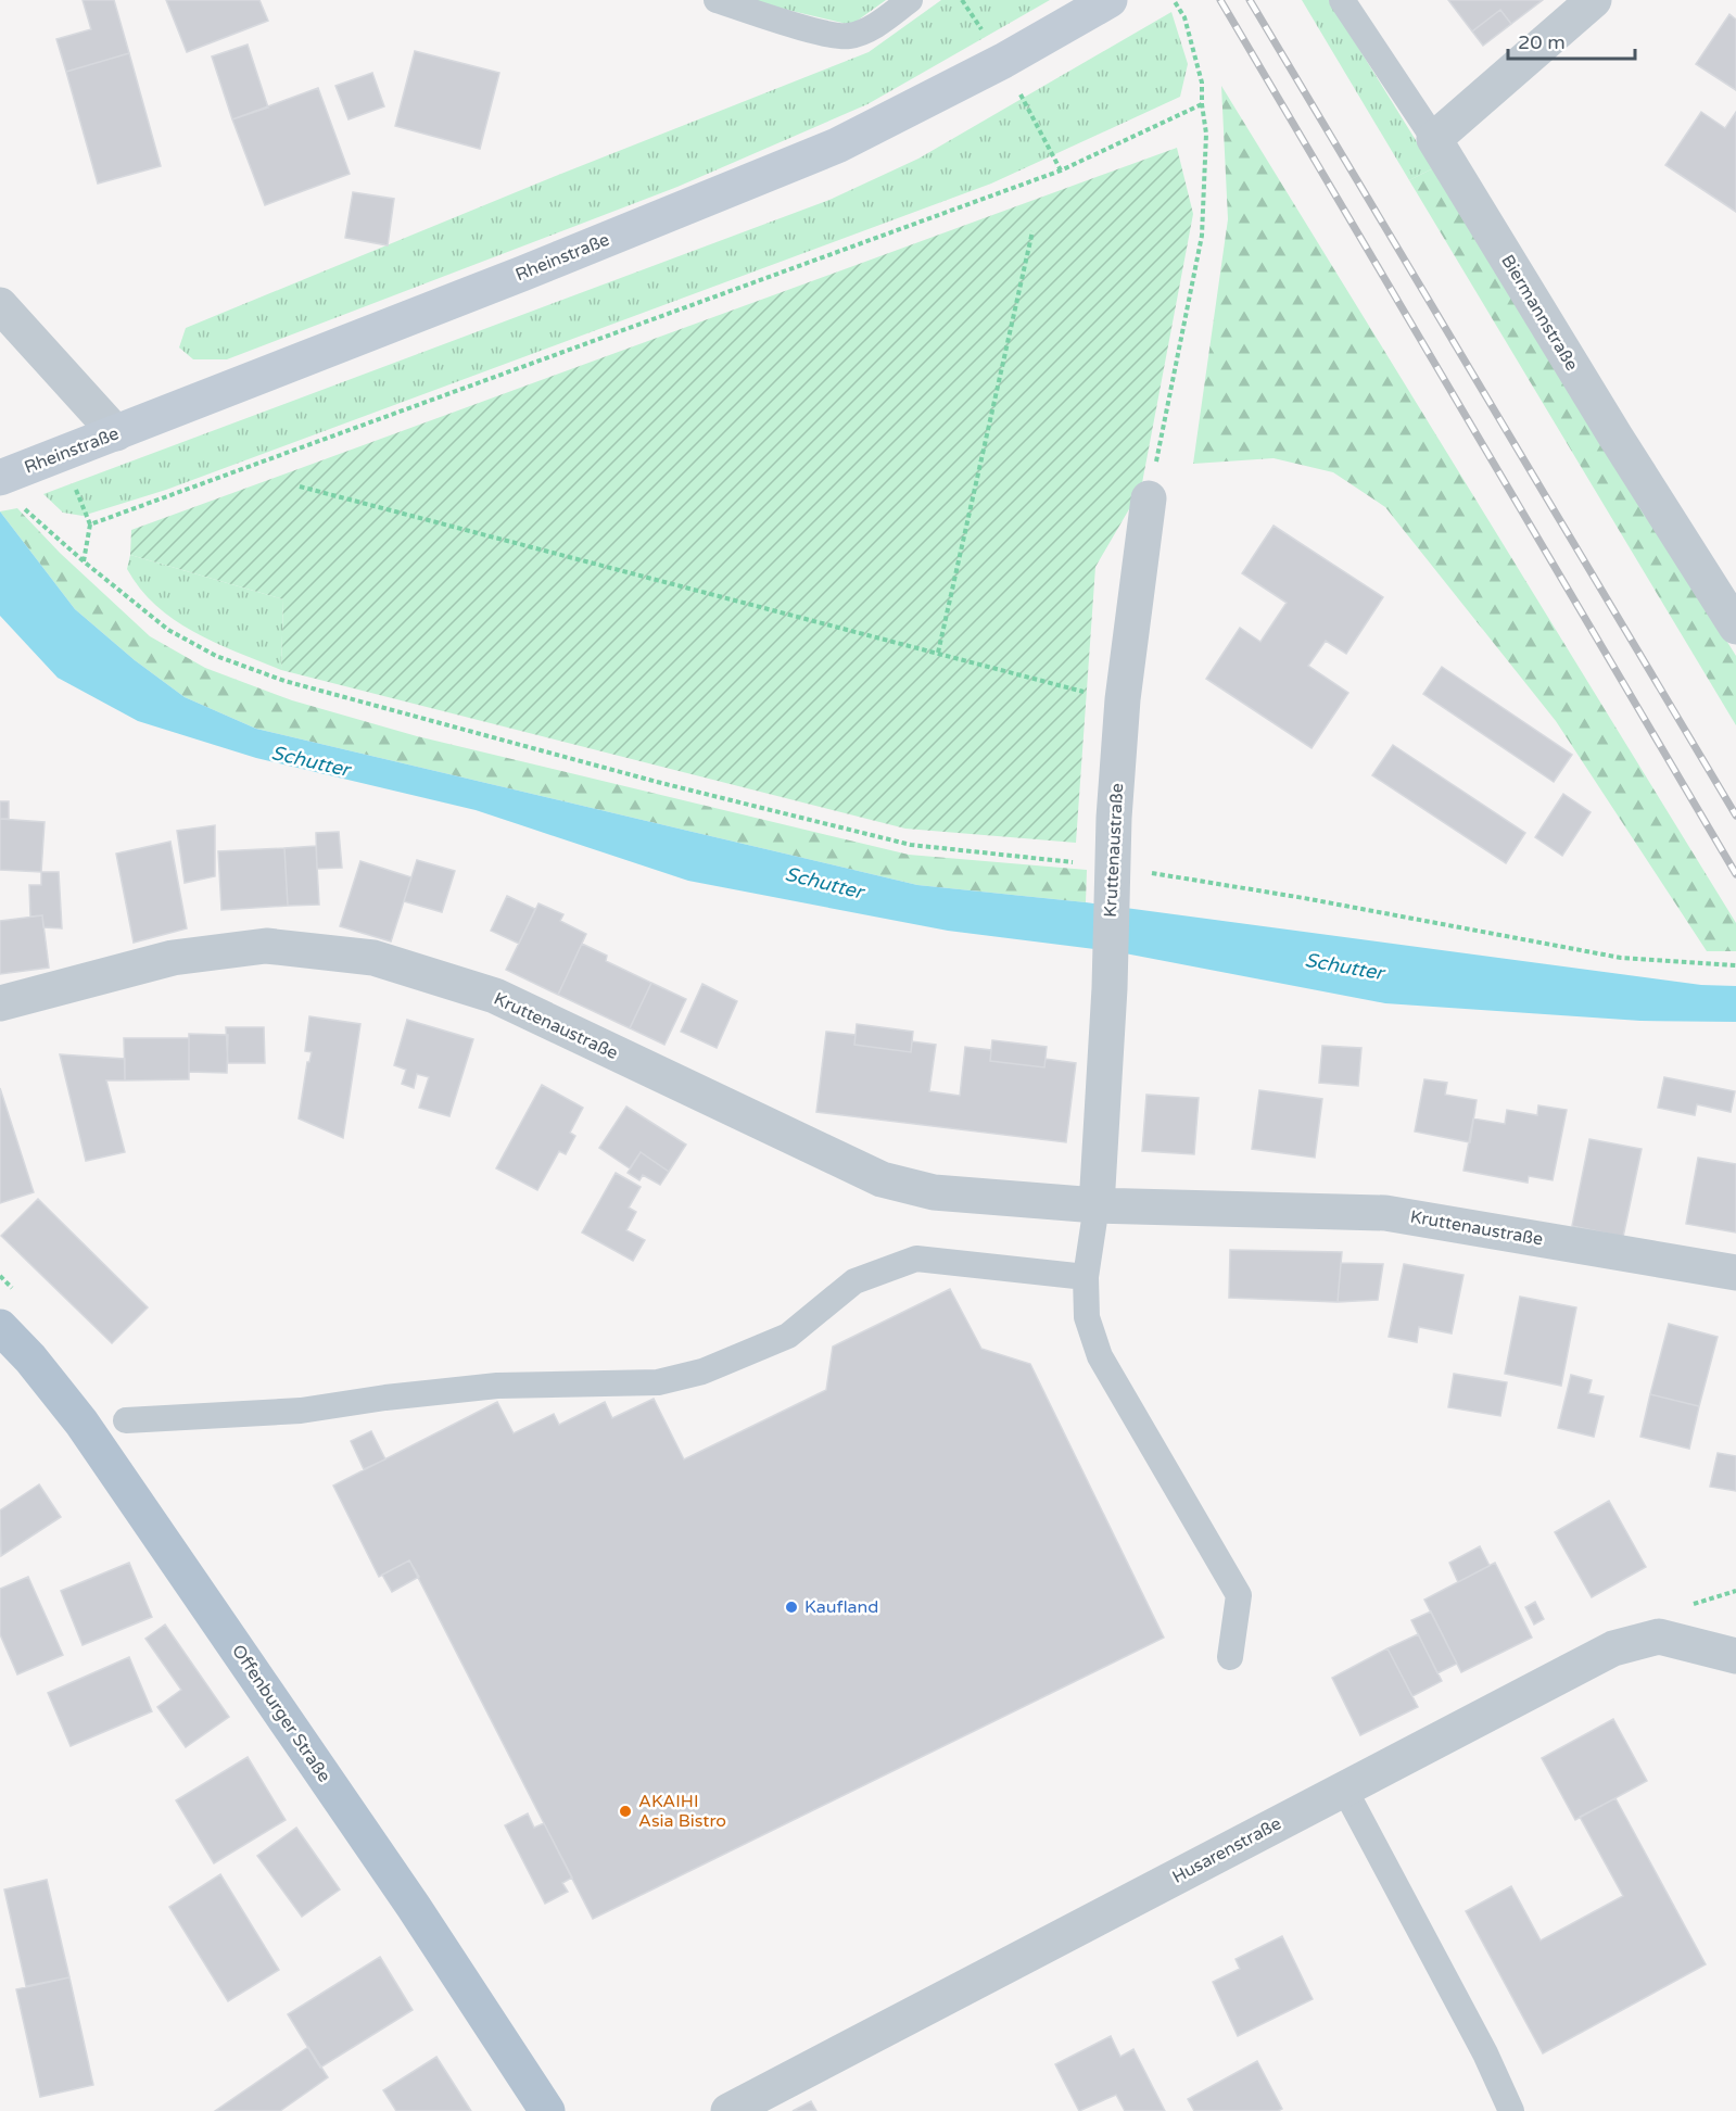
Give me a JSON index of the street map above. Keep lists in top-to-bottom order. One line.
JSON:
{"streets":{"main road":["Rheinstraße","Offenburger Straße"],"street":["Biermannstraße","Kruttenaustraße","Husarenstraße"]},"water":["Schutter"],"places":["Kaufland","AKAIHI Asia Bistro"],"scale_bar":"20 m"}
